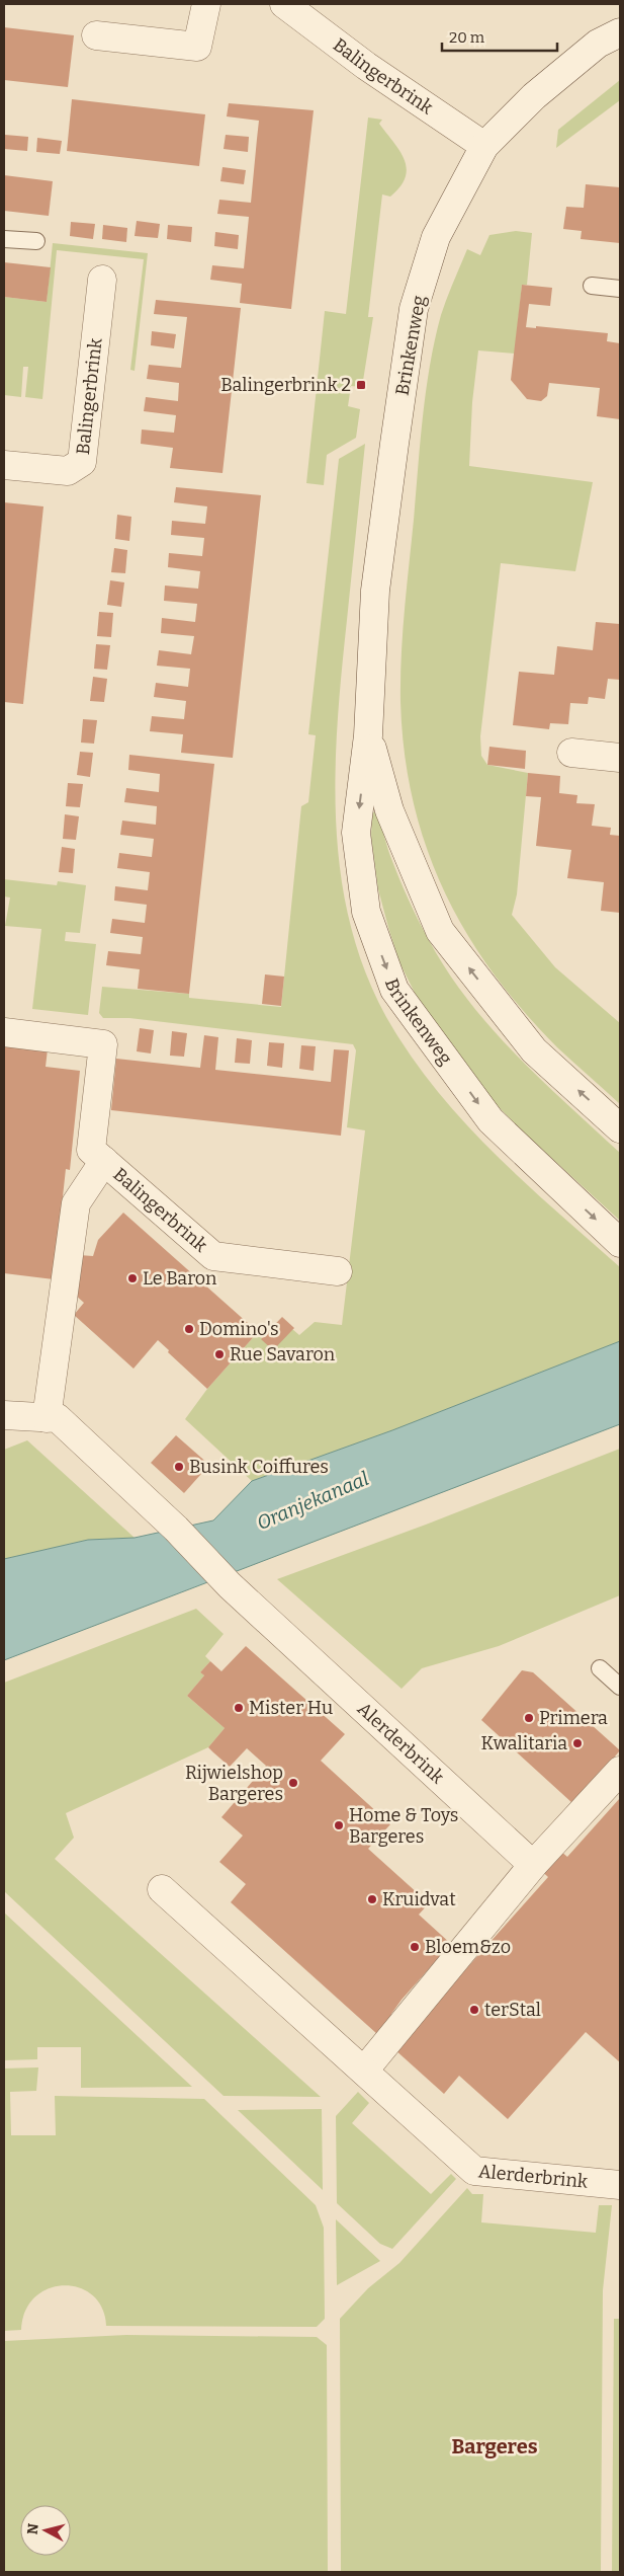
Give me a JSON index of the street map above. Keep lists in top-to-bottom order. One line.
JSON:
{"streets":{"street":["Balingerbrink","Brinkenweg","Alerderbrink"]},"crossings":[["Balingerbrink","Brinkenweg"],["Balingerbrink","Alerderbrink"]],"districts":["Bargeres"],"water":["Oranjekanaal"],"places":{"transit":["Balingerbrink 2"],"other":["Le Baron","Domino's","Rue Savaron","Busink Coiffures","Mister Hu","Primera","Kwalitaria","Rijwielshop Bargeres","Home & Toys Bargeres","Kruidvat","Bloem&zo","terStal"]},"scale_bar":"20 m","north":"left"}
